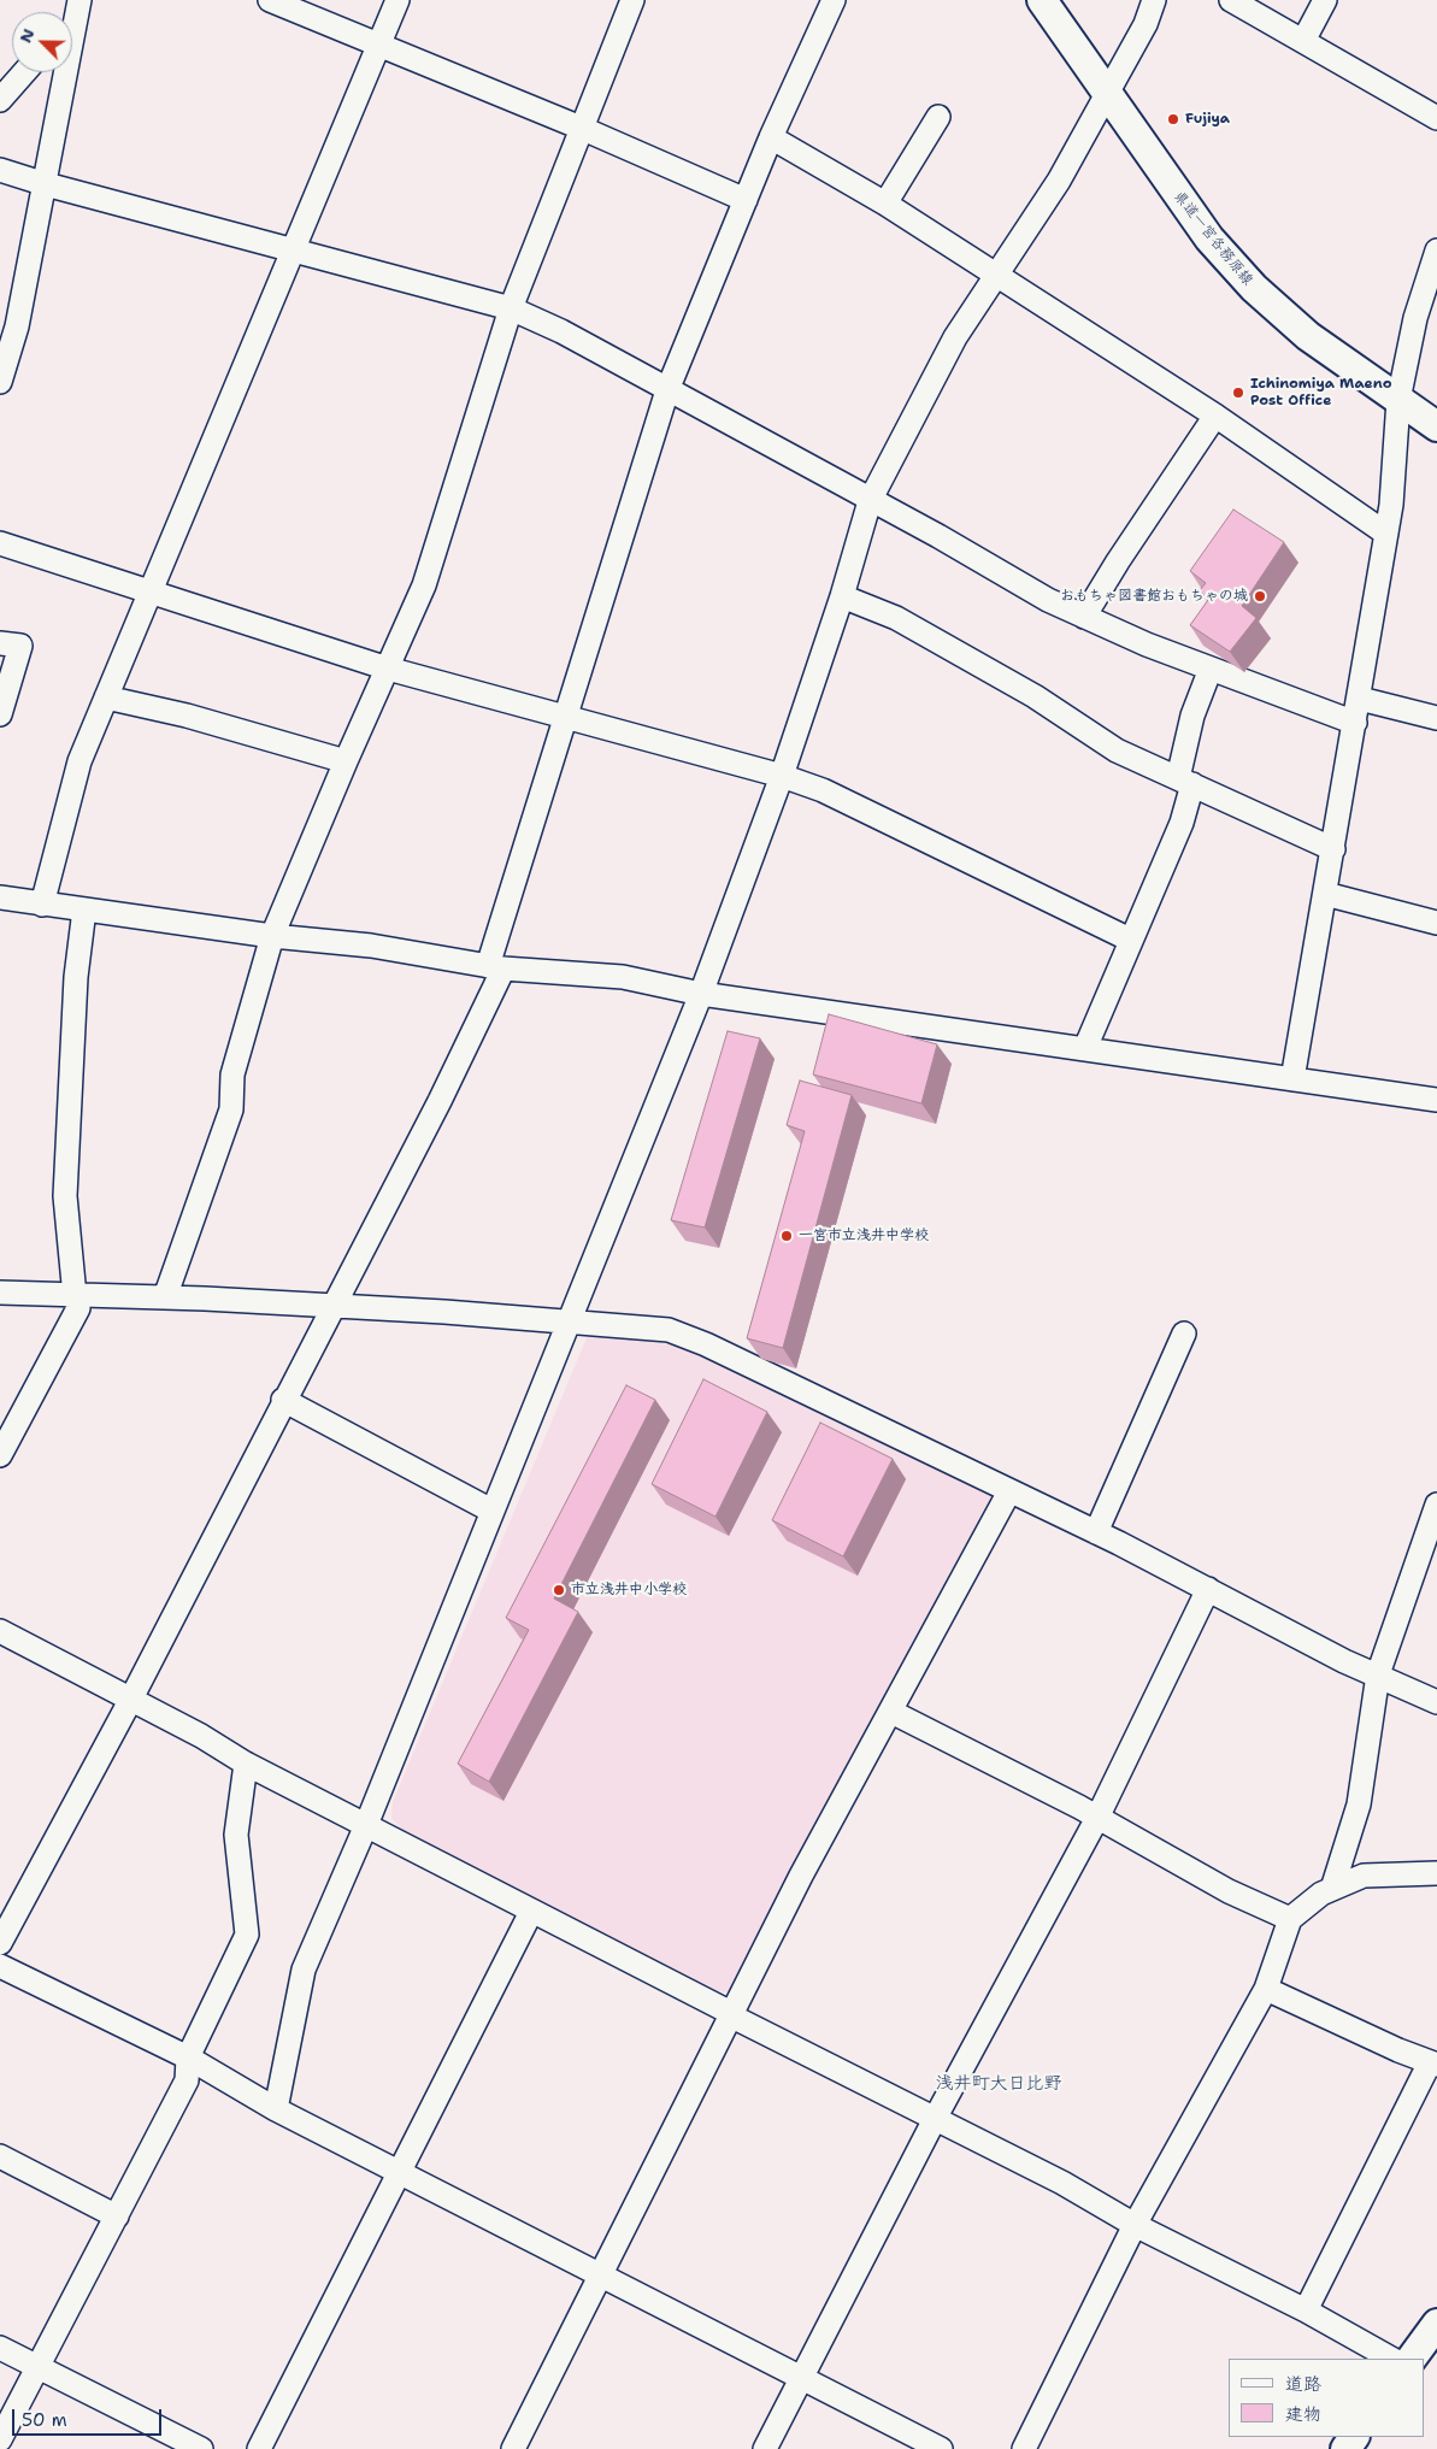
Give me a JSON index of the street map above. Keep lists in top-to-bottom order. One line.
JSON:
{"streets":{"main road":["県道一宮各務原線"]},"districts":["浅井町大日比野"],"places":["Fujiya","Ichinomiya Maeno Post Office","おもちゃ図書館おもちゃの城","一宮市立浅井中学校","市立浅井中小学校"],"legend":["道路","建物"],"scale_bar":"50 m","north":"top left"}
